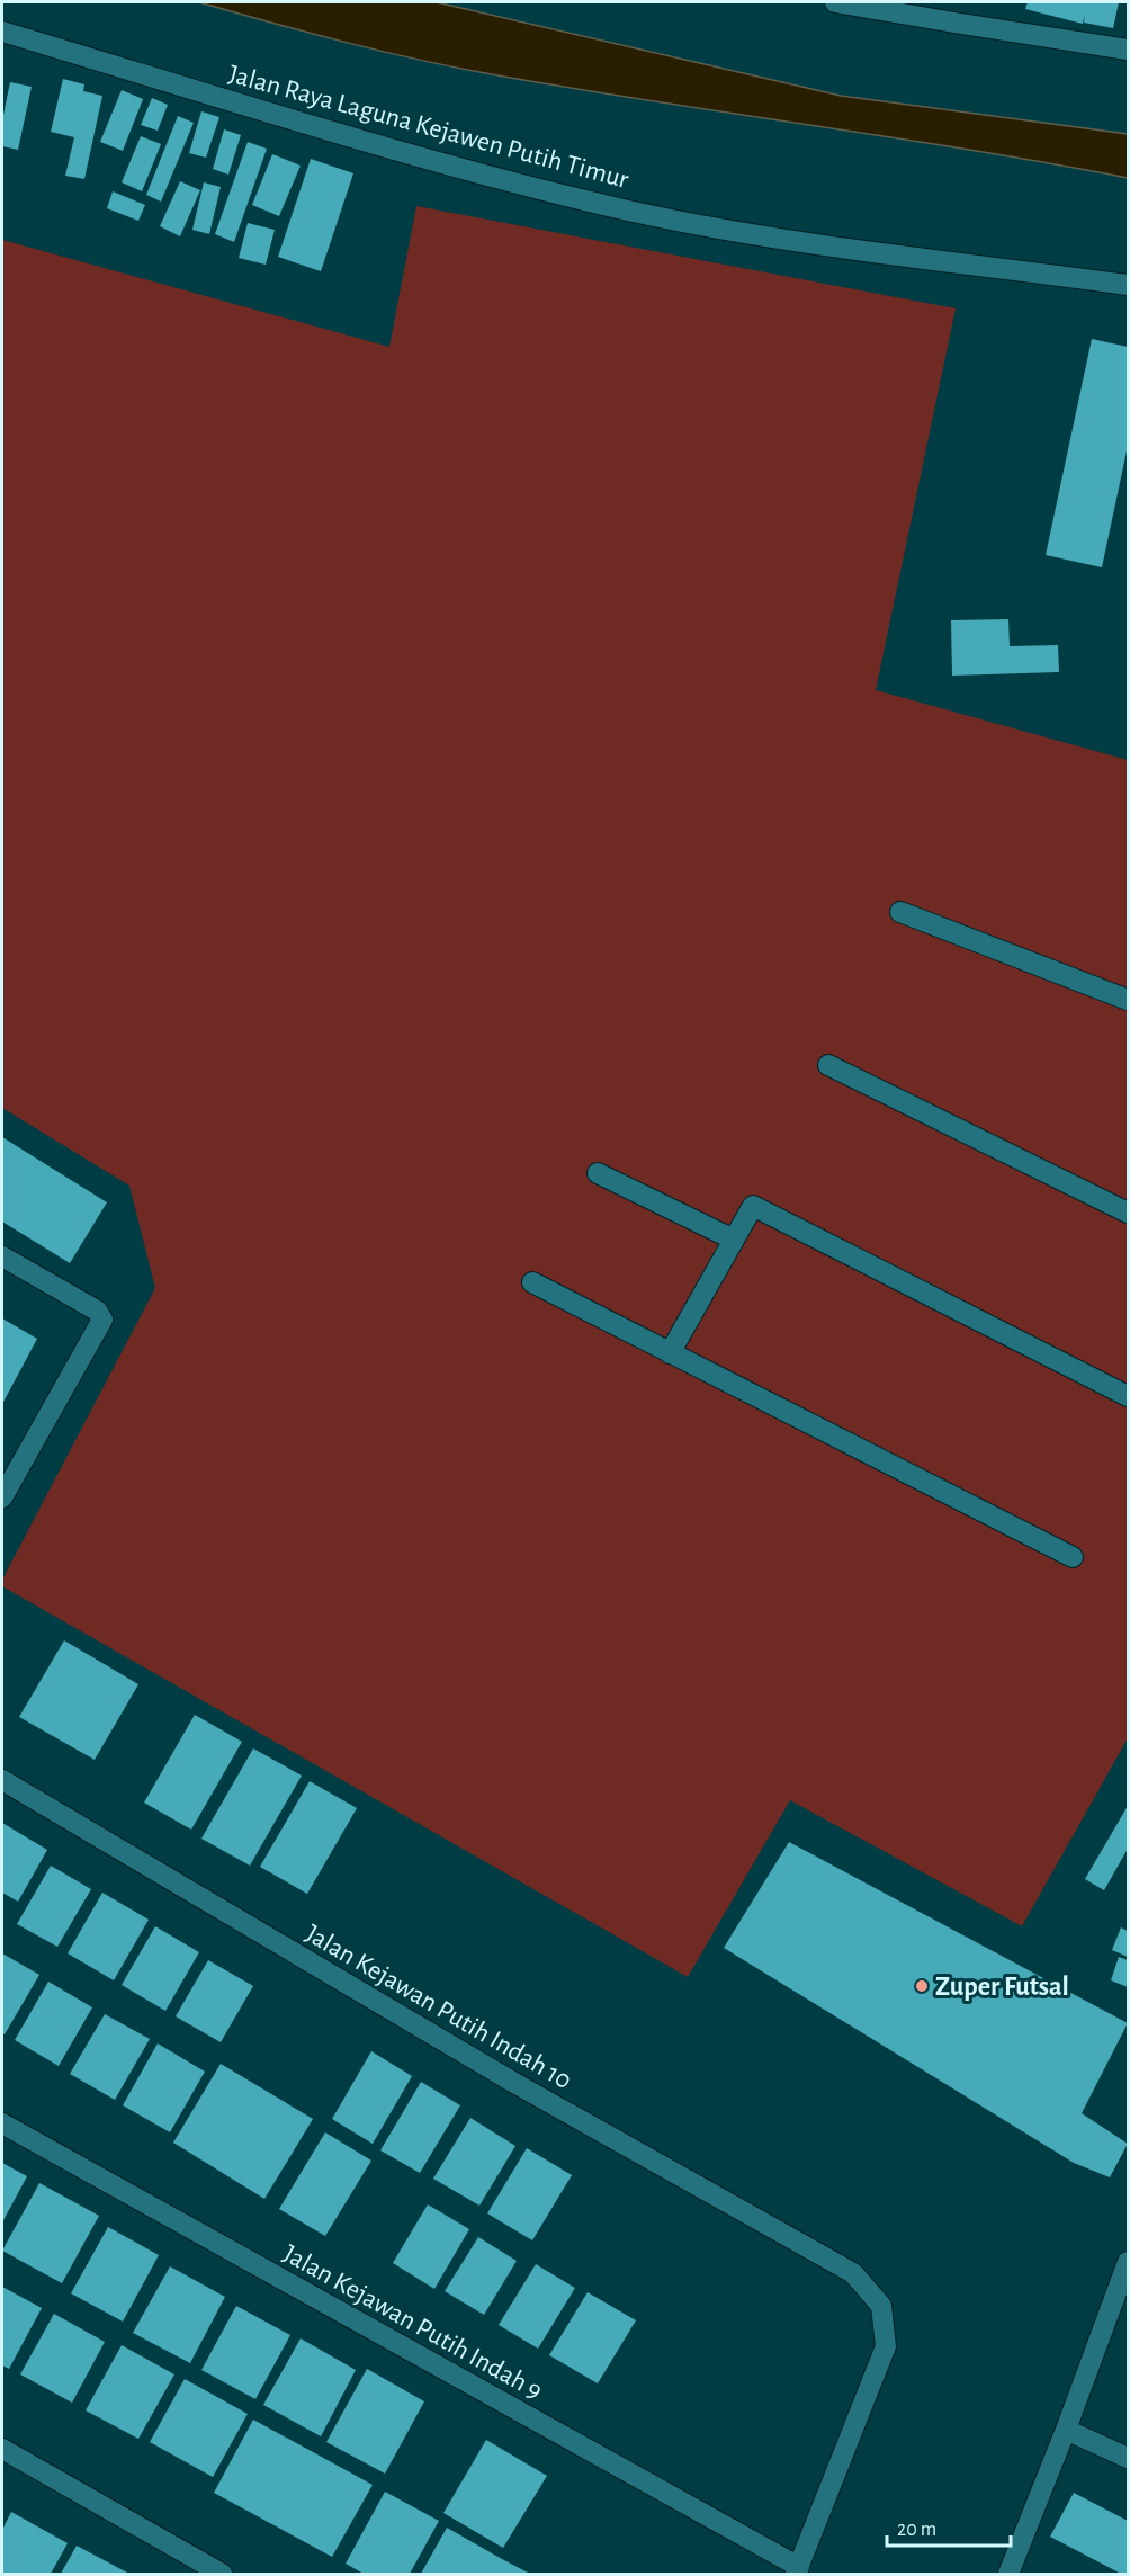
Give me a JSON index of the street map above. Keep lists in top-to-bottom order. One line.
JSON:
{"streets":{"street":["Jalan Raya Laguna Kejawen Putih Timur","Jalan Kejawan Putih Indah 10","Jalan Kejawan Putih Indah 9"]},"crossings":[["Jalan Kejawan Putih Indah 10","Jalan Kejawan Putih Indah 9"]],"places":["Zuper Futsal"],"scale_bar":"20 m"}
